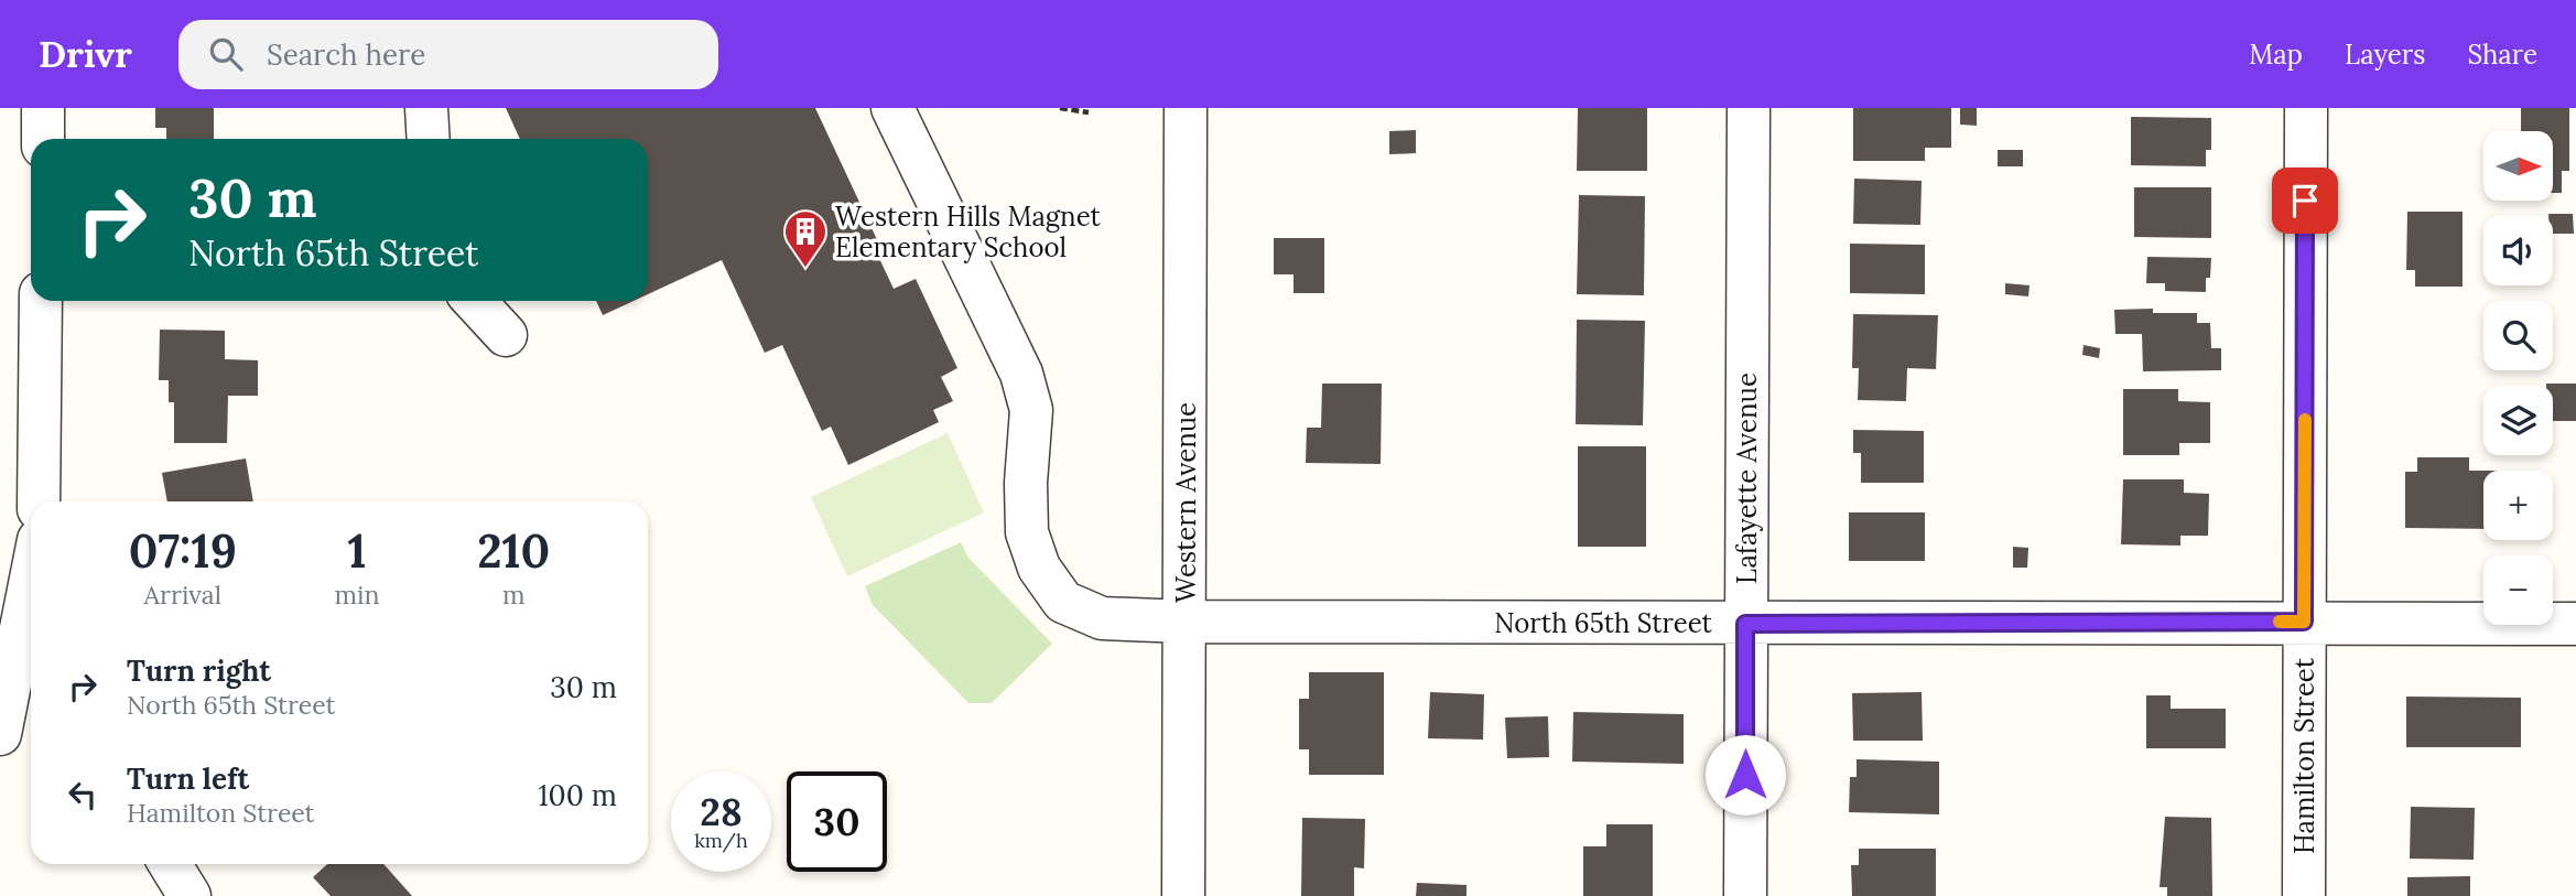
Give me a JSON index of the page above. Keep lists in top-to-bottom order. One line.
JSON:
{"streets":{"street":["Lafayette Avenue","Western Avenue","North 65th Street","Hamilton Street"]},"crossings":[["Lafayette Avenue","North 65th Street"],["Western Avenue","North 65th Street"],["North 65th Street","Hamilton Street"]],"places":{"building":["Western Hills Magnet Elementary School"]},"north":"right","page":{"header":"Drivr","search":"Search here","nav":["Map","Layers","Share"],"map_buttons":["+","−"],"turn":["30 m","North 65th Street"],"eta":["07:19","Arrival","1","min","210","m"],"list":[{"name":"Turn right","note":"North 65th Street","value":"30 m"},{"name":"Turn left","note":"Hamilton Street","value":"100 m"}],"speed":"28 km/h","limit":"30"}}
